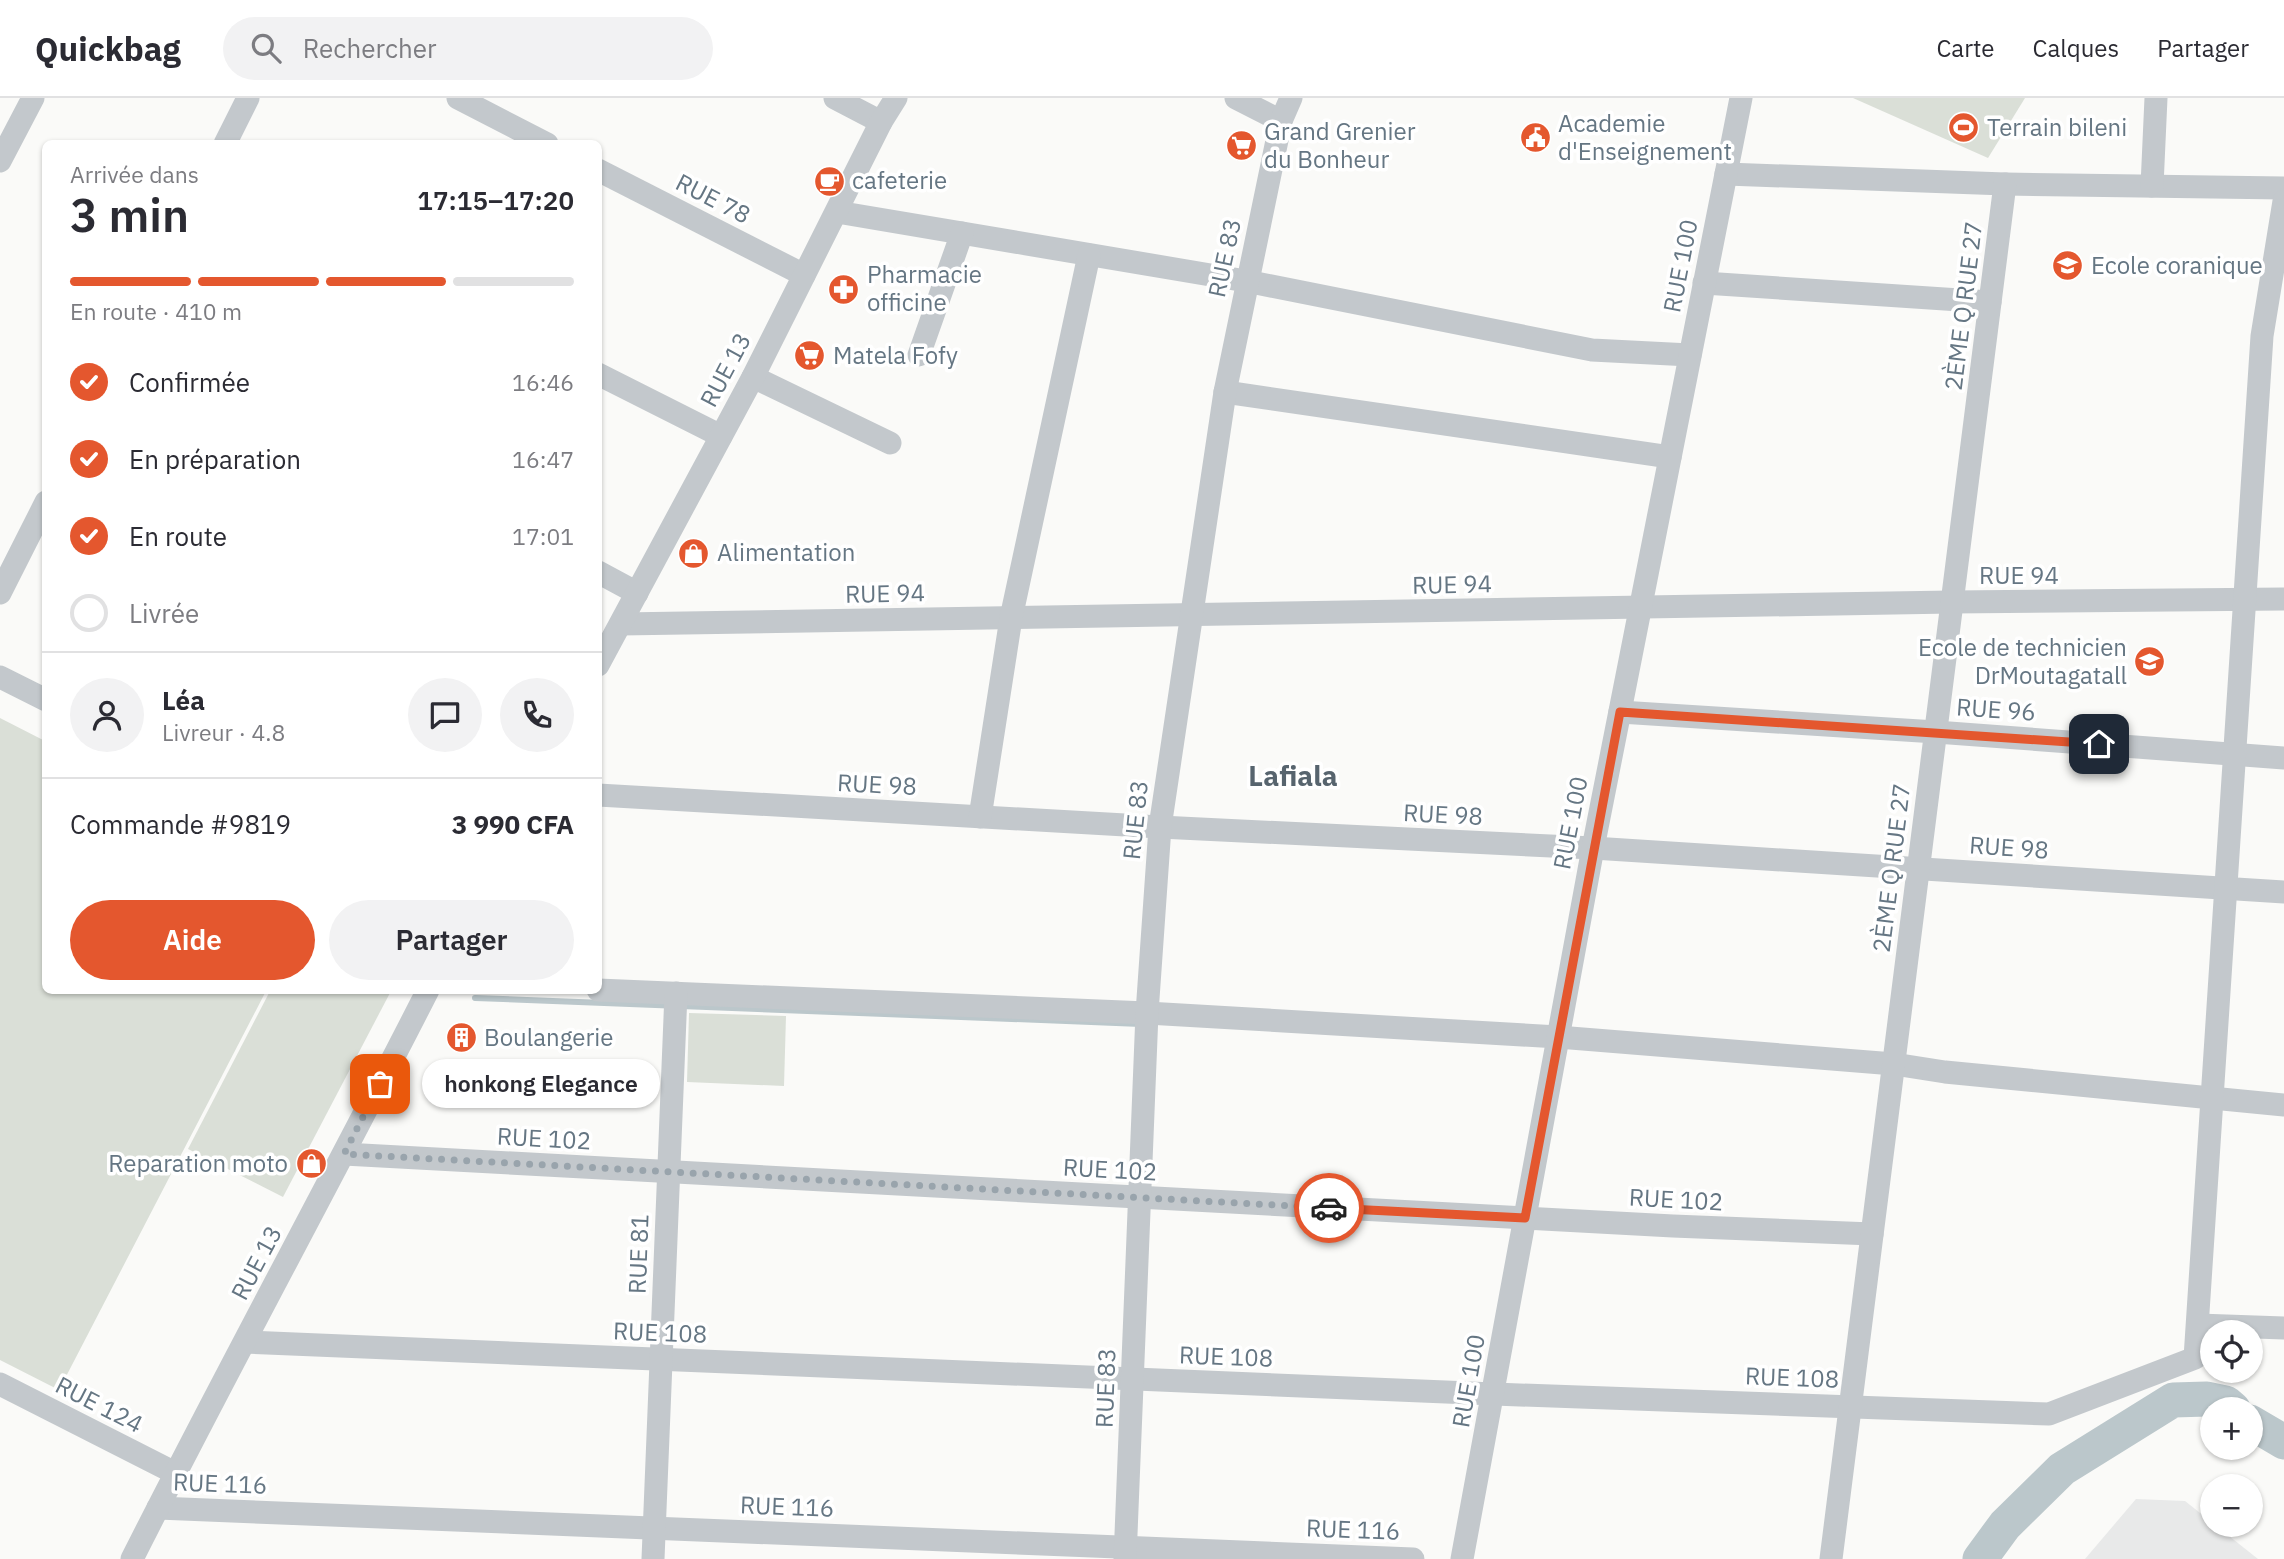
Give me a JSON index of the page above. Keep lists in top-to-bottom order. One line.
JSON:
{"streets":{"street":["RUE 78","RUE 83","RUE 100","2ÈME Q RUE 27","RUE 13","RUE 94","RUE 96","RUE 98","RUE 102","RUE 81","RUE 108","RUE 124","RUE 116"]},"crossings":[["RUE 78","RUE 13"],["RUE 83","RUE 94"],["RUE 83","RUE 98"],["RUE 83","RUE 102"],["RUE 83","RUE 108"],["RUE 83","RUE 116"],["RUE 100","RUE 94"],["RUE 100","RUE 96"],["RUE 100","RUE 98"],["RUE 100","RUE 102"],["RUE 100","RUE 108"],["2ÈME Q RUE 27","RUE 94"],["2ÈME Q RUE 27","RUE 96"],["2ÈME Q RUE 27","RUE 98"],["2ÈME Q RUE 27","RUE 102"],["2ÈME Q RUE 27","RUE 108"],["RUE 13","RUE 94"],["RUE 13","RUE 102"],["RUE 13","RUE 108"],["RUE 13","RUE 124"],["RUE 13","RUE 116"],["RUE 102","RUE 81"],["RUE 81","RUE 108"],["RUE 81","RUE 116"]],"districts":["Lafiala"],"places":{"sports":["Terrain bileni"],"public building":["Academie d'Enseignement"],"supermarket":["Grand Grenier du Bonheur","Matela Fofy"],"cafe":["cafeterie"],"school or university":["Ecole coranique","Ecole de technicien DrMoutagatall"],"pharmacy":["Pharmacie officine"],"shop":["Alimentation","Reparation moto"],"building":["Boulangerie"],"other":["honkong Elegance"]},"page":{"header":"Quickbag","search":"Rechercher","nav":["Carte","Calques","Partager"],"heading":["3 min","Arrivée dans","17:15–17:20"],"panel":["Léa","Livreur · 4.8","Commande #9819","3 990 CFA"],"bar":"En route · 410 m","list":[["Confirmée","16:46"],["En préparation","16:47"],["En route","17:01"],"Livrée"],"buttons":["Aide","Partager"],"bubble":"honkong Elegance","map_buttons":["+","−"]}}
